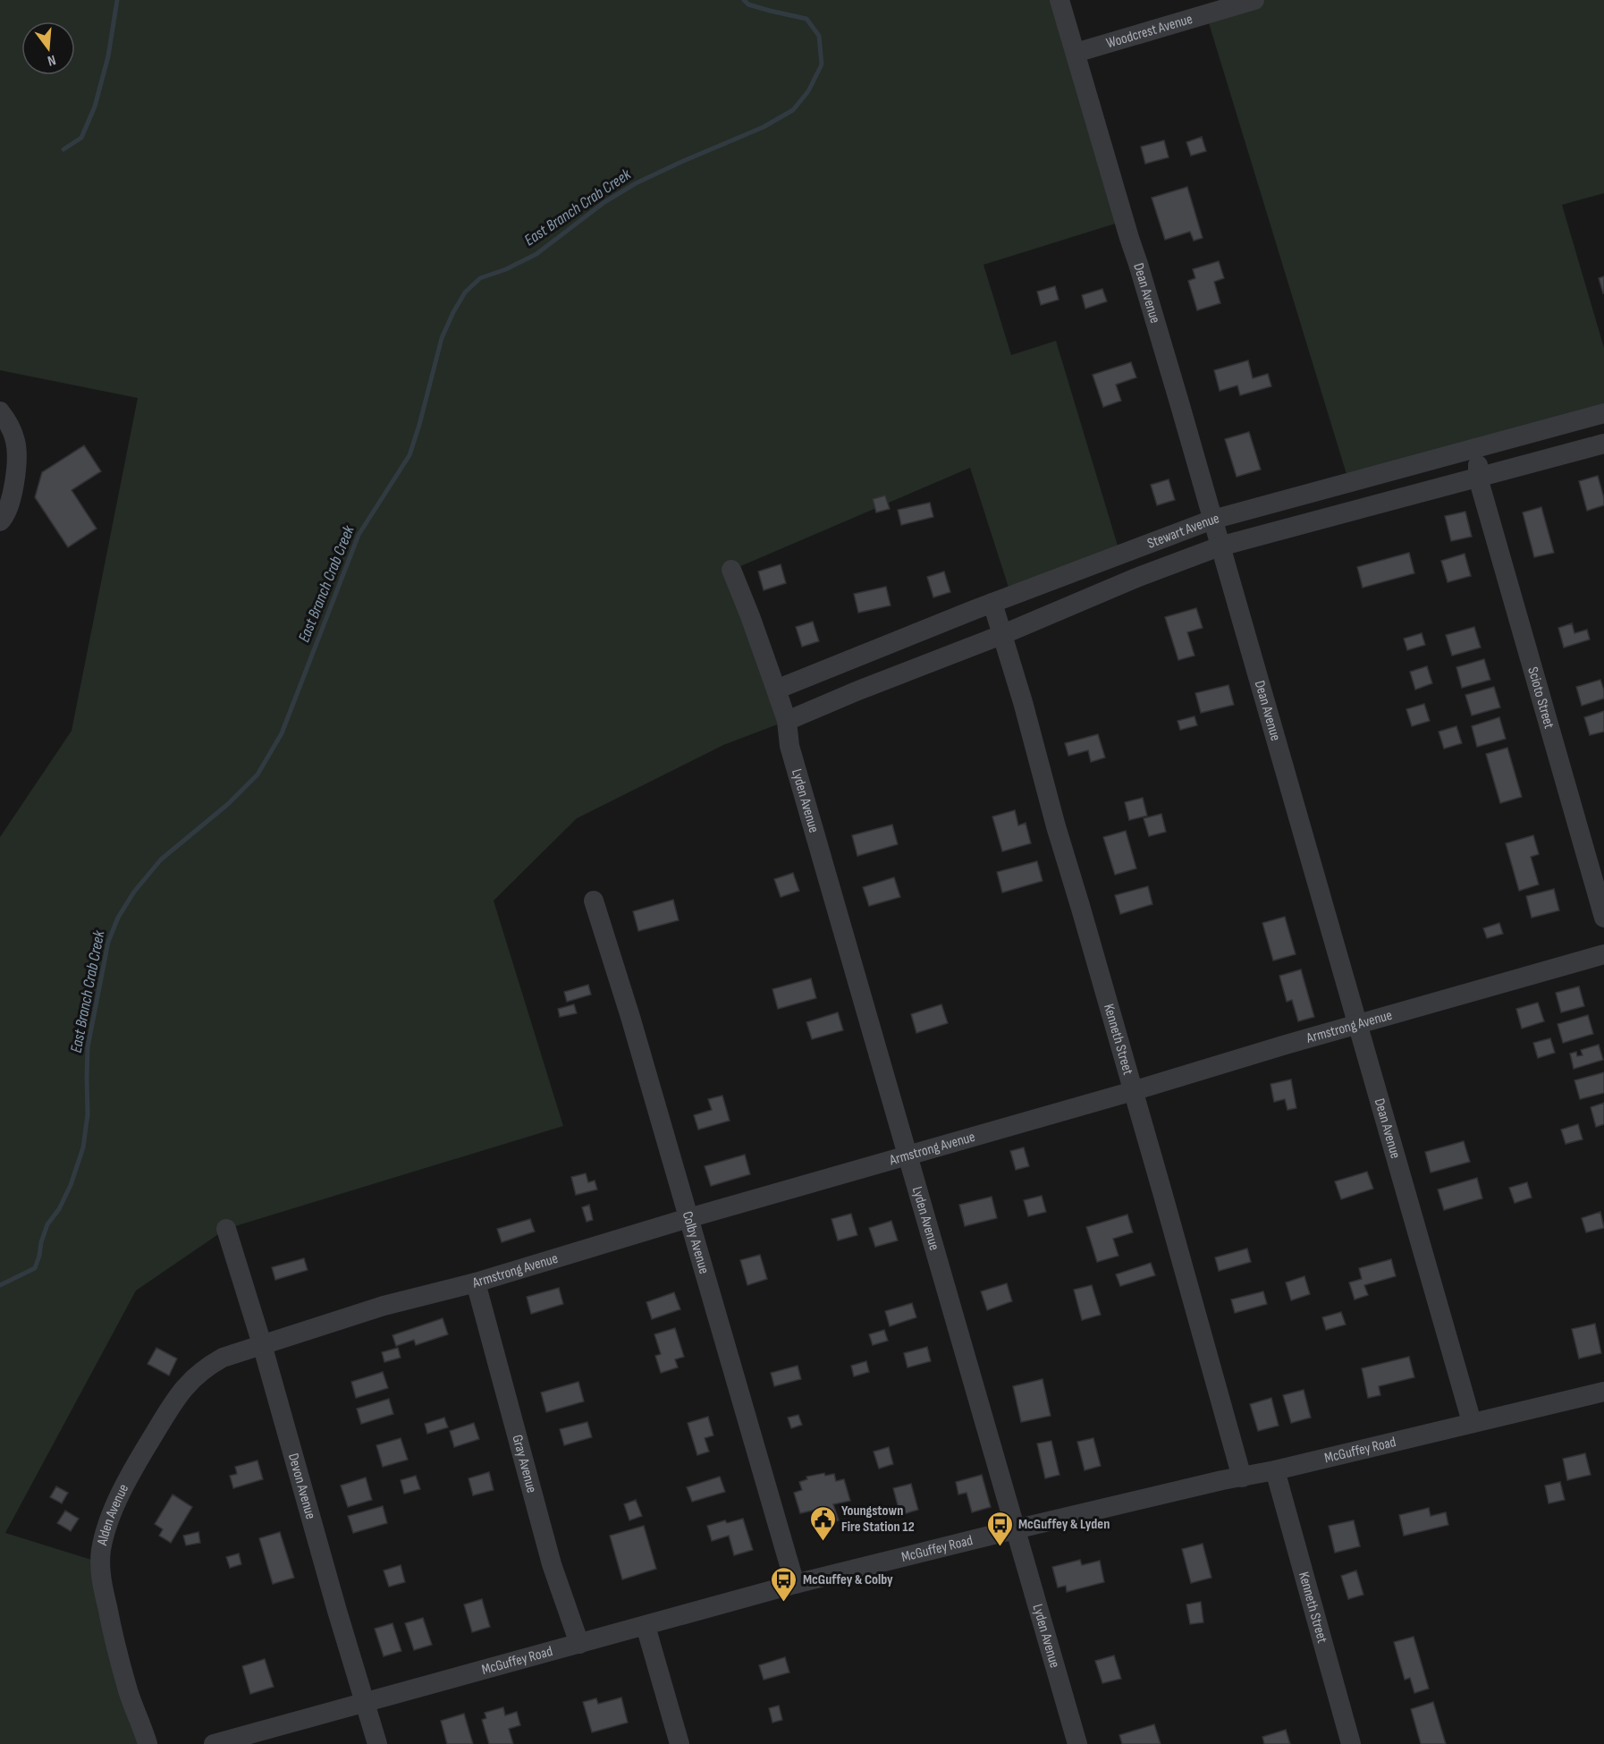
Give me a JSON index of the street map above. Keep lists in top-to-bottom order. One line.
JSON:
{"streets":{"street":["Woodcrest Avenue","Dean Avenue","Stewart Avenue","Scioto Street","Lyden Avenue","Armstrong Avenue","Kenneth Street","Colby Avenue","McGuffey Road","Gray Avenue","Devon Avenue","Alden Avenue"]},"crossings":[["Woodcrest Avenue","Dean Avenue"],["Dean Avenue","Stewart Avenue"],["Dean Avenue","Armstrong Avenue"],["Dean Avenue","McGuffey Road"],["Stewart Avenue","Scioto Street"],["Stewart Avenue","Lyden Avenue"],["Stewart Avenue","Kenneth Street"],["Lyden Avenue","Armstrong Avenue"],["Lyden Avenue","McGuffey Road"],["Armstrong Avenue","Kenneth Street"],["Armstrong Avenue","Colby Avenue"],["Armstrong Avenue","Gray Avenue"],["Armstrong Avenue","Devon Avenue"],["Armstrong Avenue","Alden Avenue"],["Kenneth Street","McGuffey Road"],["Colby Avenue","McGuffey Road"],["McGuffey Road","Gray Avenue"],["McGuffey Road","Devon Avenue"],["Devon Avenue","Alden Avenue"]],"water":["East Branch Crab Creek"],"places":{"public building":["Youngstown Fire Station 12"],"bus stop":["McGuffey & Lyden","McGuffey & Colby"]},"north":"bottom"}
